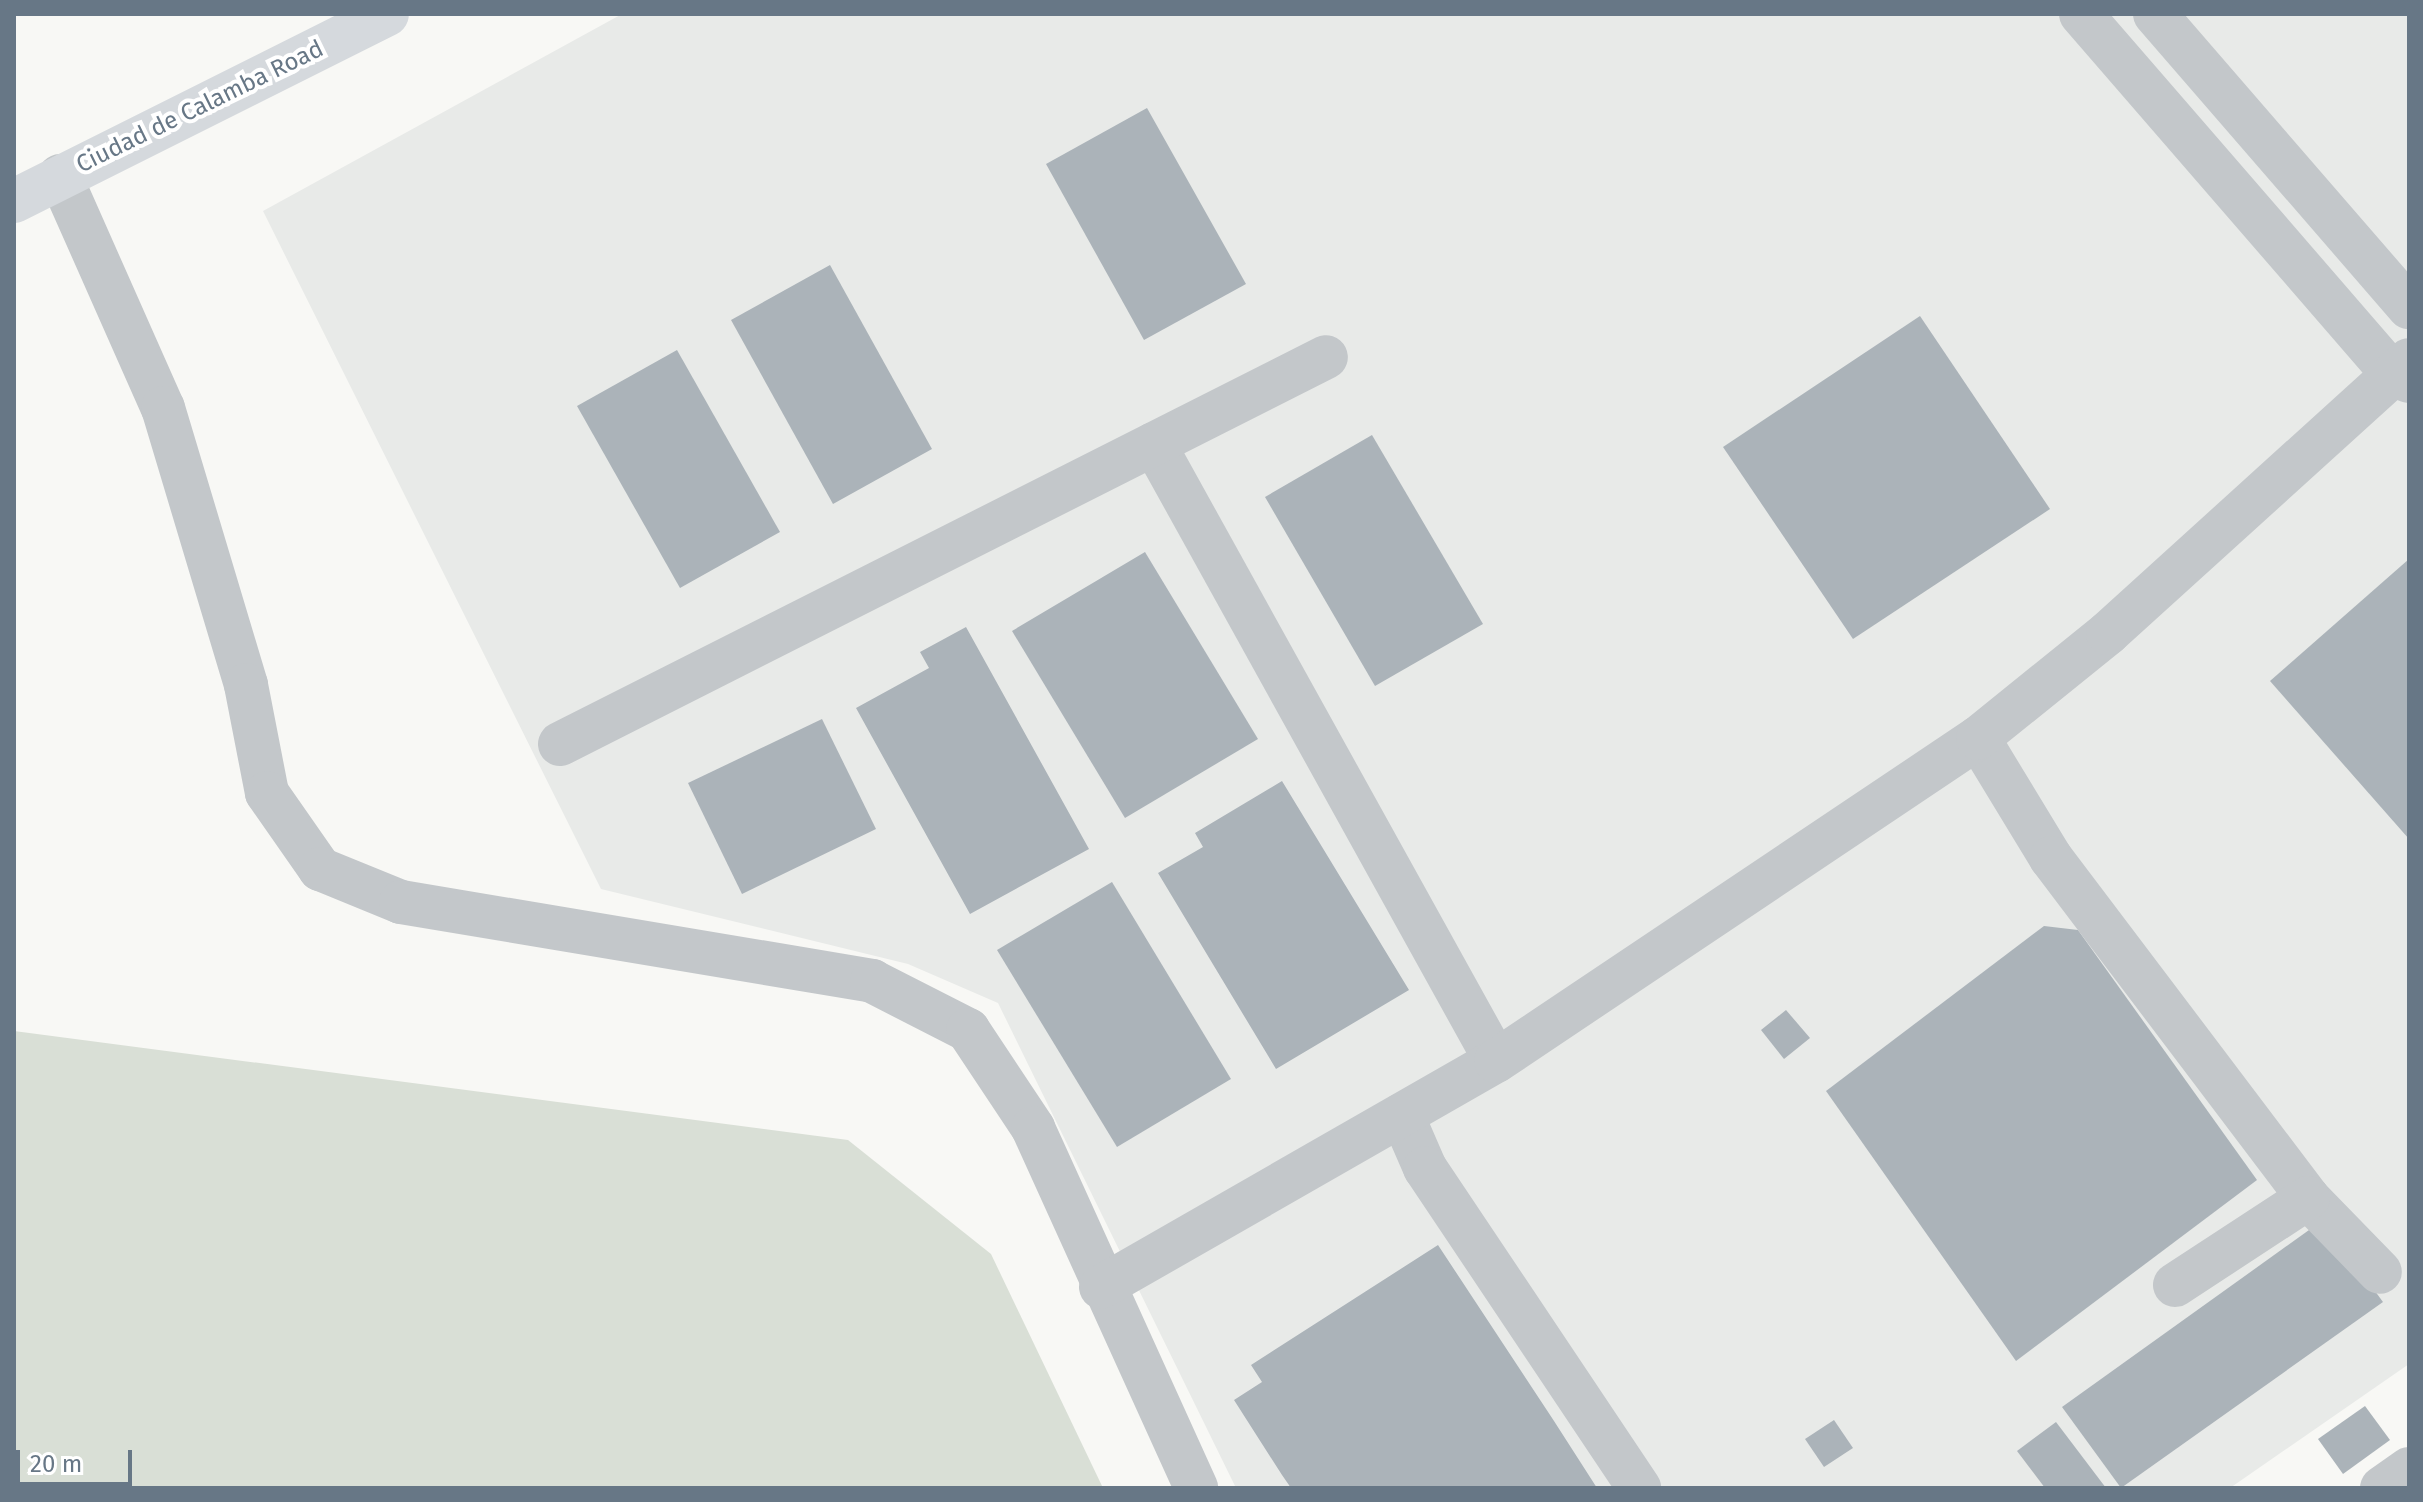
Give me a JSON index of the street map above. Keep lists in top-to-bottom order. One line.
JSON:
{"streets":{"main road":["Ciudad de Calamba Road"]},"scale_bar":"20 m"}
